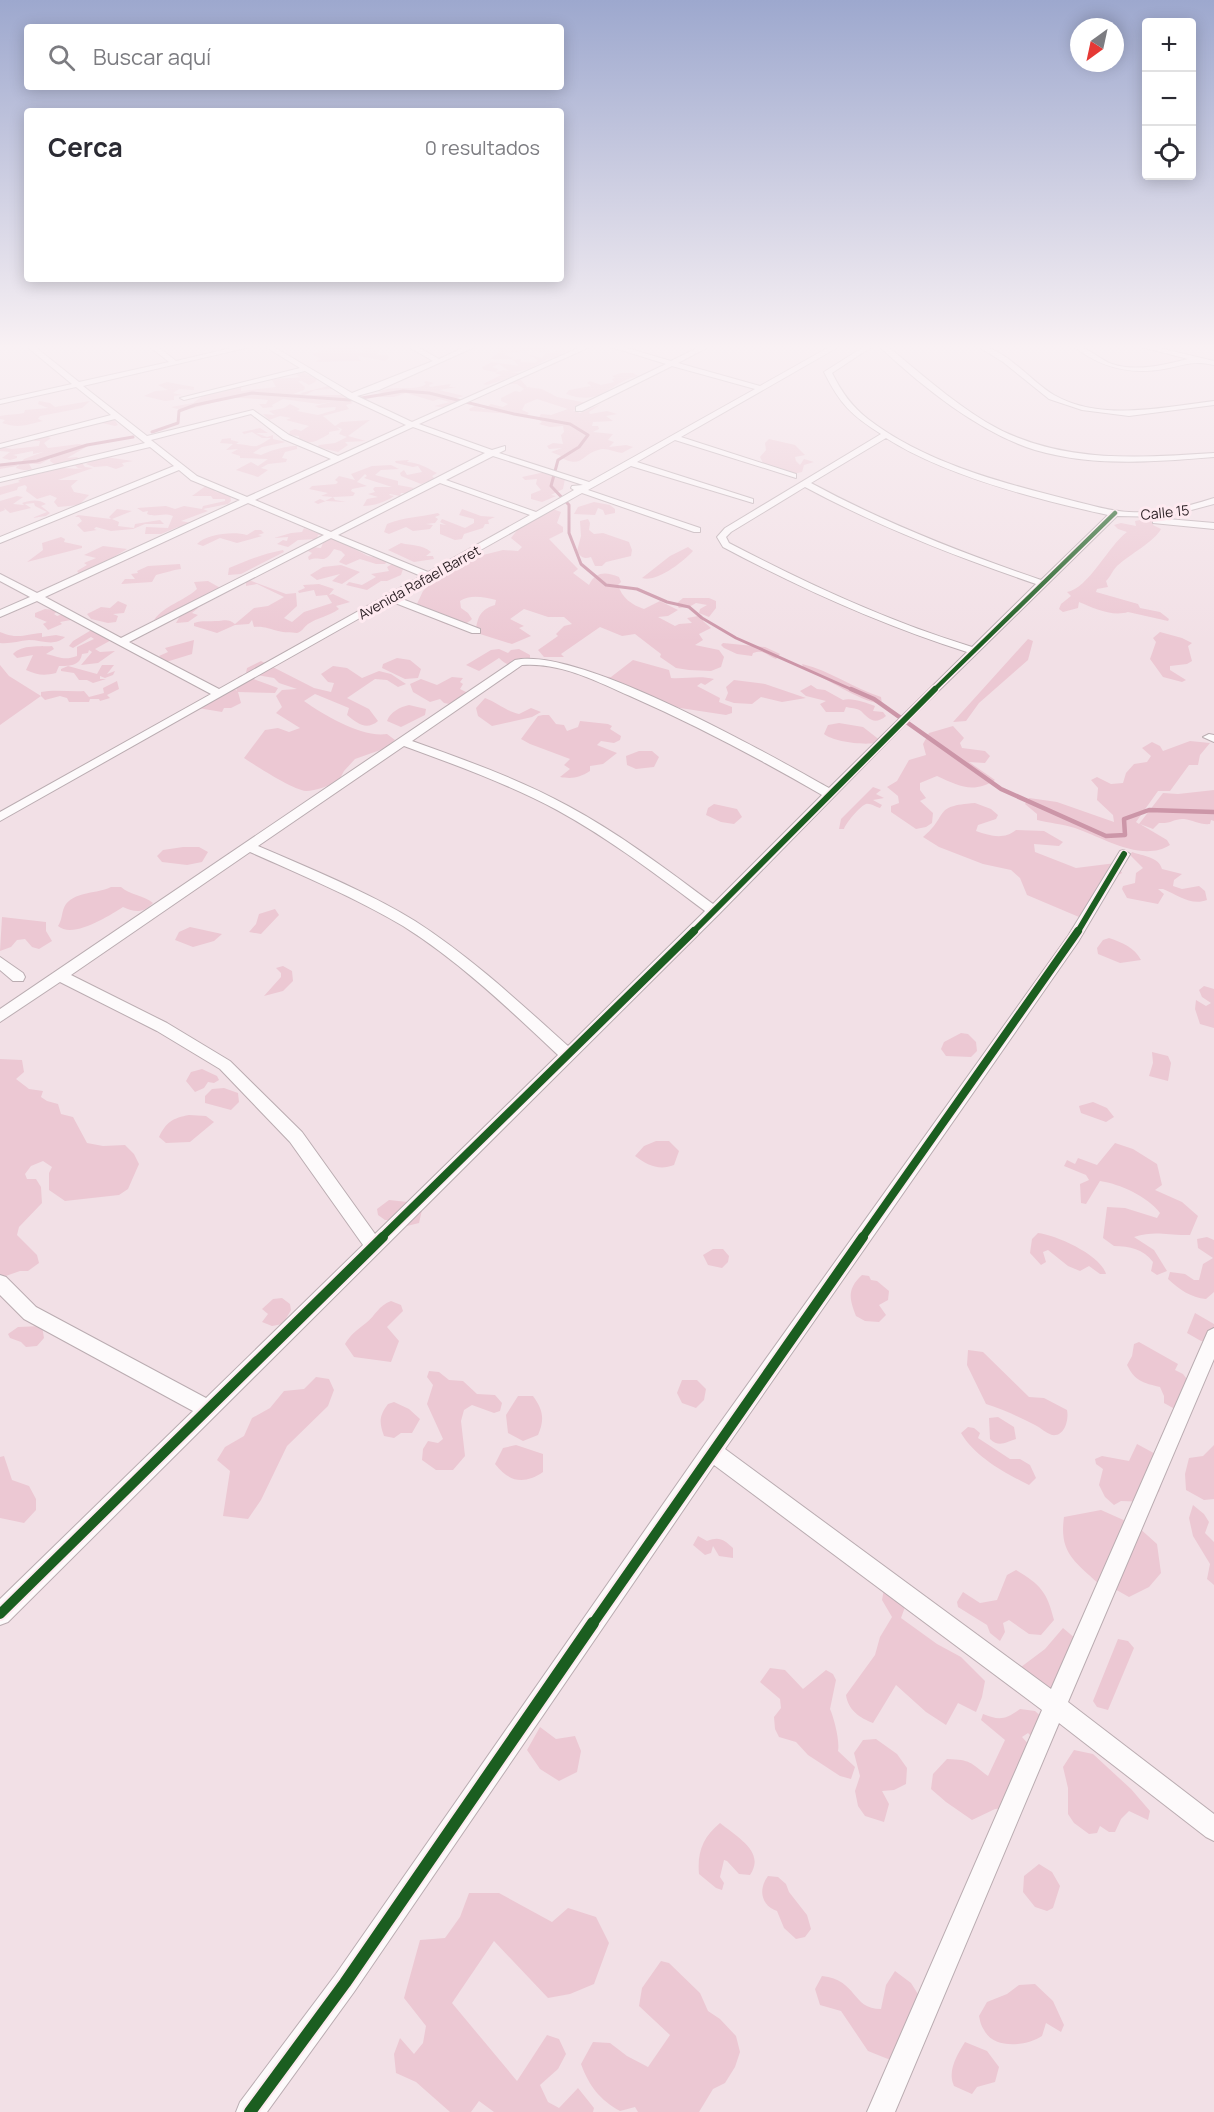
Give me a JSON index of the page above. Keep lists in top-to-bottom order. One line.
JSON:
{"streets":{"street":["Calle 15","Avenida Rafael Barret"]},"north":"bottom left","page":{"map_buttons":["+","−"],"search":"Buscar aquí","heading":["Cerca","0 resultados"]}}
